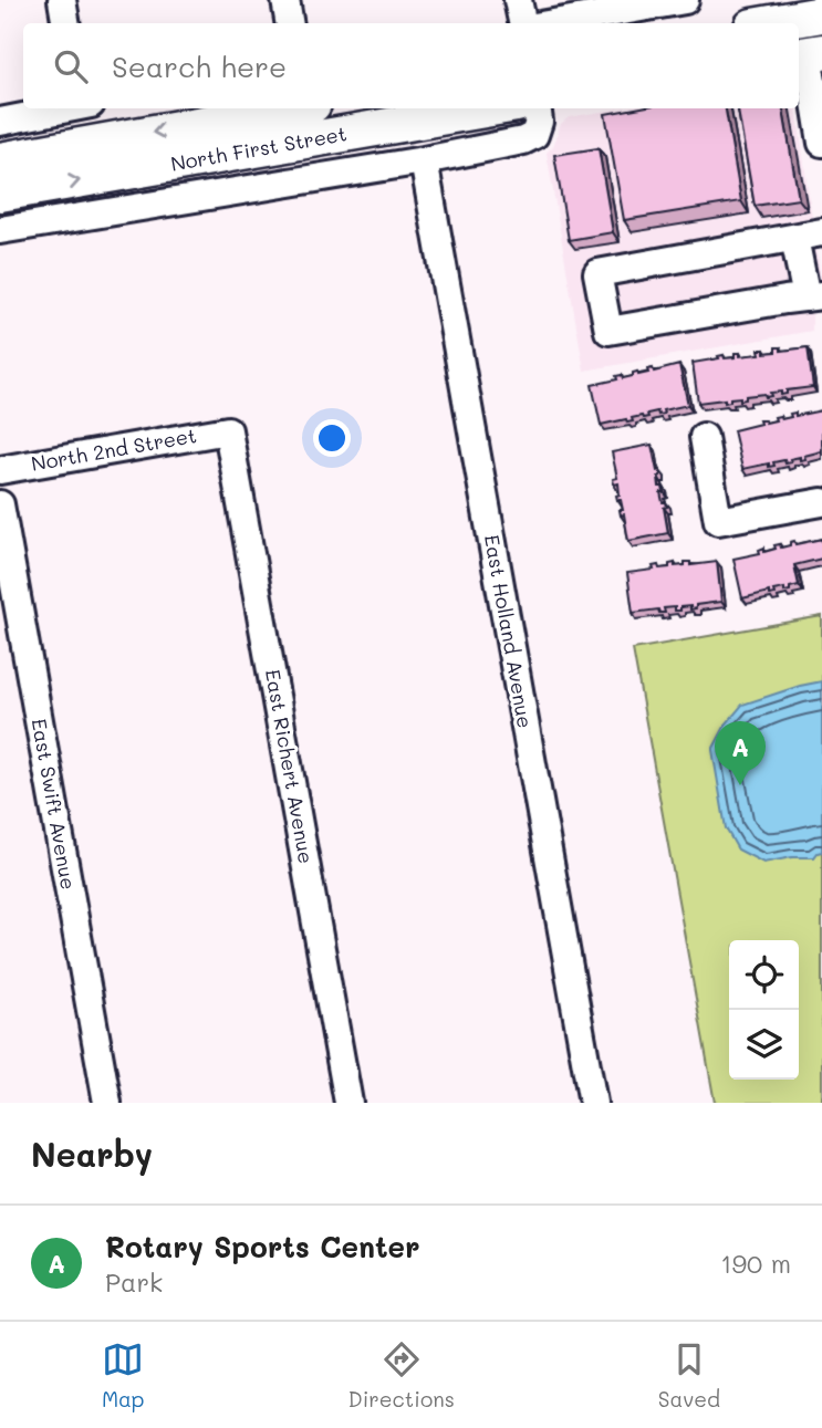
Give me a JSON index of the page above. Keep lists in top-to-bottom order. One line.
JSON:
{"streets":{"main road":["North First Street"],"street":["North 2nd Street","East Holland Avenue","East Richert Avenue","East Swift Avenue"]},"crossings":[["North 2nd Street","East Richert Avenue"]],"page":{"search":"Search here","pins":"A","heading":"Nearby","list":[{"mark":"A","name":"Rotary Sports Center","note":"Park","value":"190 m"}],"nav":["Map","Directions","Saved"]}}
